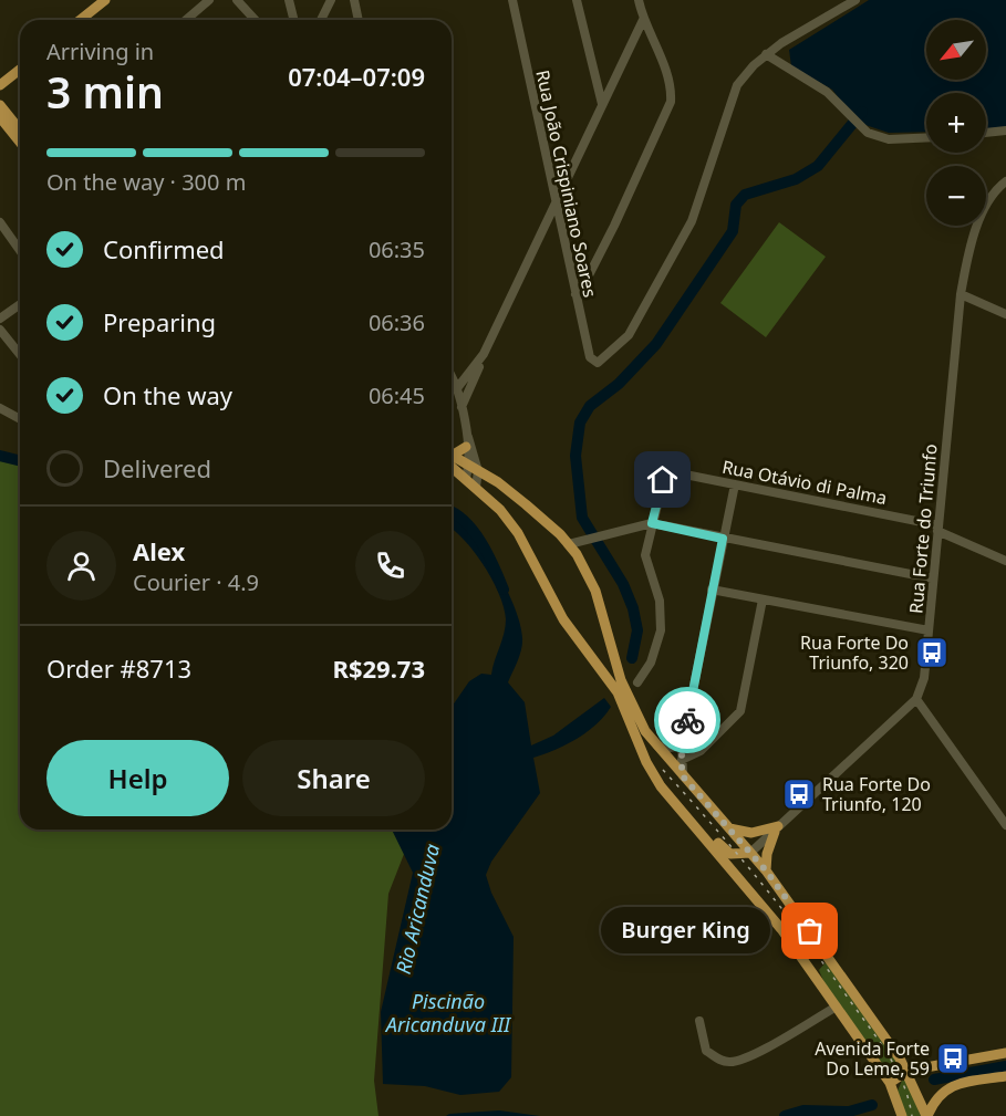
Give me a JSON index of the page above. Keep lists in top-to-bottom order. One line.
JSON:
{"streets":{"street":["Rua João Crispiniano Soares","Rua Otávio di Palma","Rua Forte do Triunfo"]},"crossings":[["Rua Otávio di Palma","Rua Forte do Triunfo"]],"water":["Rio Aricanduva","Piscinão Aricanduva III"],"places":{"bus stop":["Rua Forte Do Triunfo, 320","Rua Forte Do Triunfo, 120","Avenida Forte Do Leme, 59"],"other":["Burger King"]},"north":"bottom left","page":{"map_buttons":["+","−"],"heading":["3 min","Arriving in","07:04–07:09"],"panel":["Alex","Courier · 4.9","Order #8713","R$29.73"],"bar":"On the way · 300 m","list":[["Confirmed","06:35"],["Preparing","06:36"],["On the way","06:45"],"Delivered"],"buttons":["Help","Share"],"bubble":"Burger King"}}
